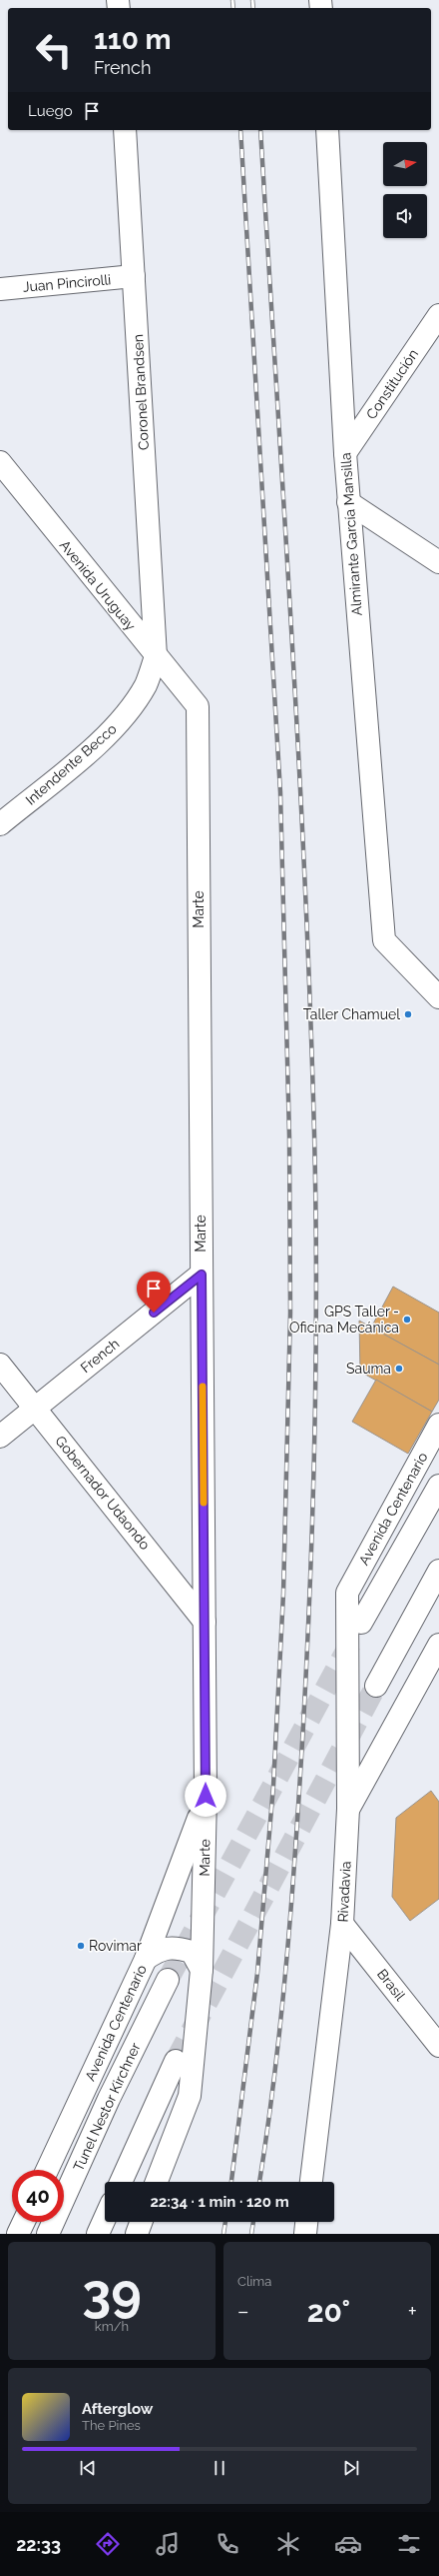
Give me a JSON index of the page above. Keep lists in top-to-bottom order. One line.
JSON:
{"streets":{"street":["Juan Pincirolli","Constitución","Coronel Brandsen","Almirante García Mansilla","Avenida Uruguay","Intendente Becco","Marte","French","Gobernador Udaondo","Avenida Centenario","Rivadavia","Brasil","Tunel Nestor Kirchner"]},"crossings":[["Juan Pincirolli","Coronel Brandsen"],["Constitución","Almirante García Mansilla"],["Coronel Brandsen","Avenida Uruguay"],["Coronel Brandsen","Intendente Becco"],["Avenida Uruguay","Intendente Becco"],["Avenida Uruguay","Marte"],["Marte","French"],["Marte","Gobernador Udaondo"],["Marte","Avenida Centenario"],["French","Gobernador Udaondo"],["Avenida Centenario","Rivadavia"],["Rivadavia","Brasil"]],"places":["Taller Chamuel","GPS Taller - Oficina Mecánica","Sauma","Rovimar"],"north":"right","page":{"turn":["110 m","French"],"then":"Luego","limit":"40","trip":"22:34 · 1 min · 120 m","tile":[["39","km/h"],"Clima"],"heat":["−","20°","+"],"song":["Afterglow","The Pines"],"tabs":"22:33"}}
